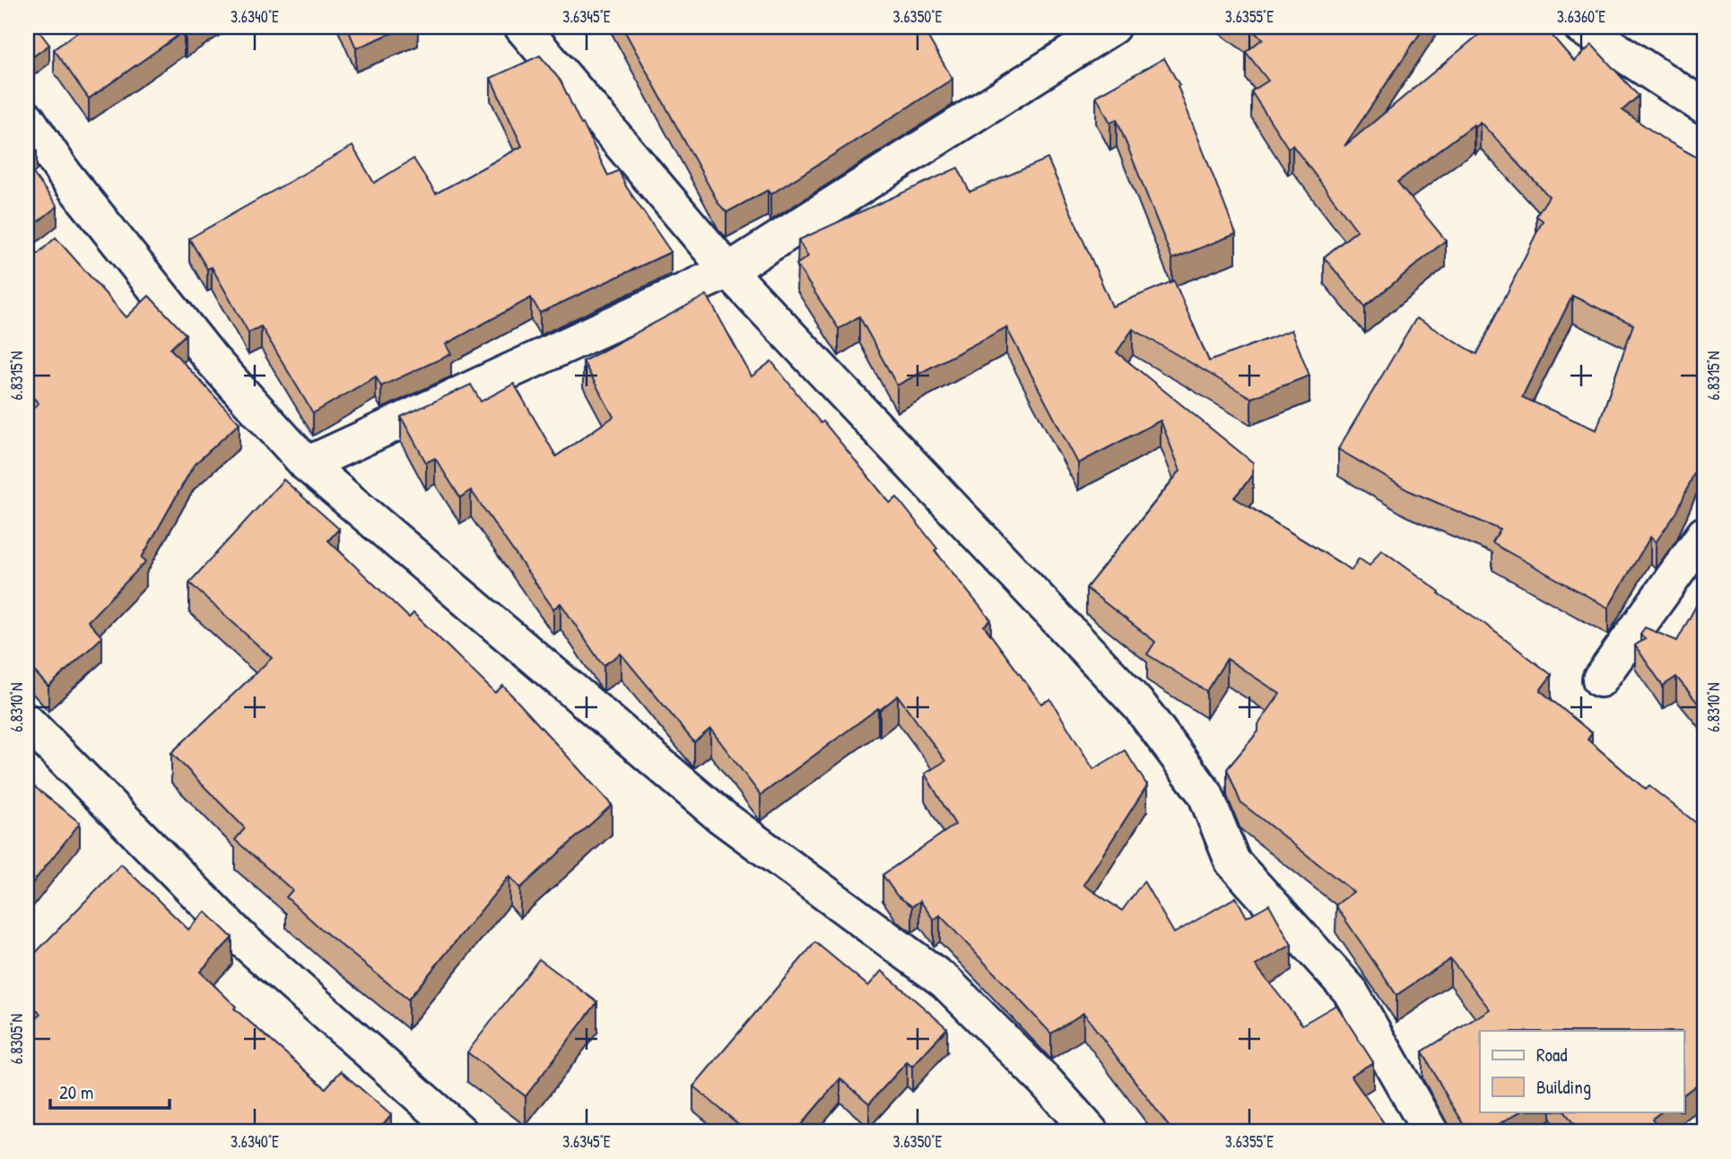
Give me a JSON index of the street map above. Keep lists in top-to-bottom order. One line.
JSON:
{"legend":["Road","Building"],"scale_bar":"20 m","coordinates":["3.6340°E","3.6345°E","3.6350°E","3.6355°E","3.6360°E","6.8315°N","6.8310°N","6.8305°N"]}
